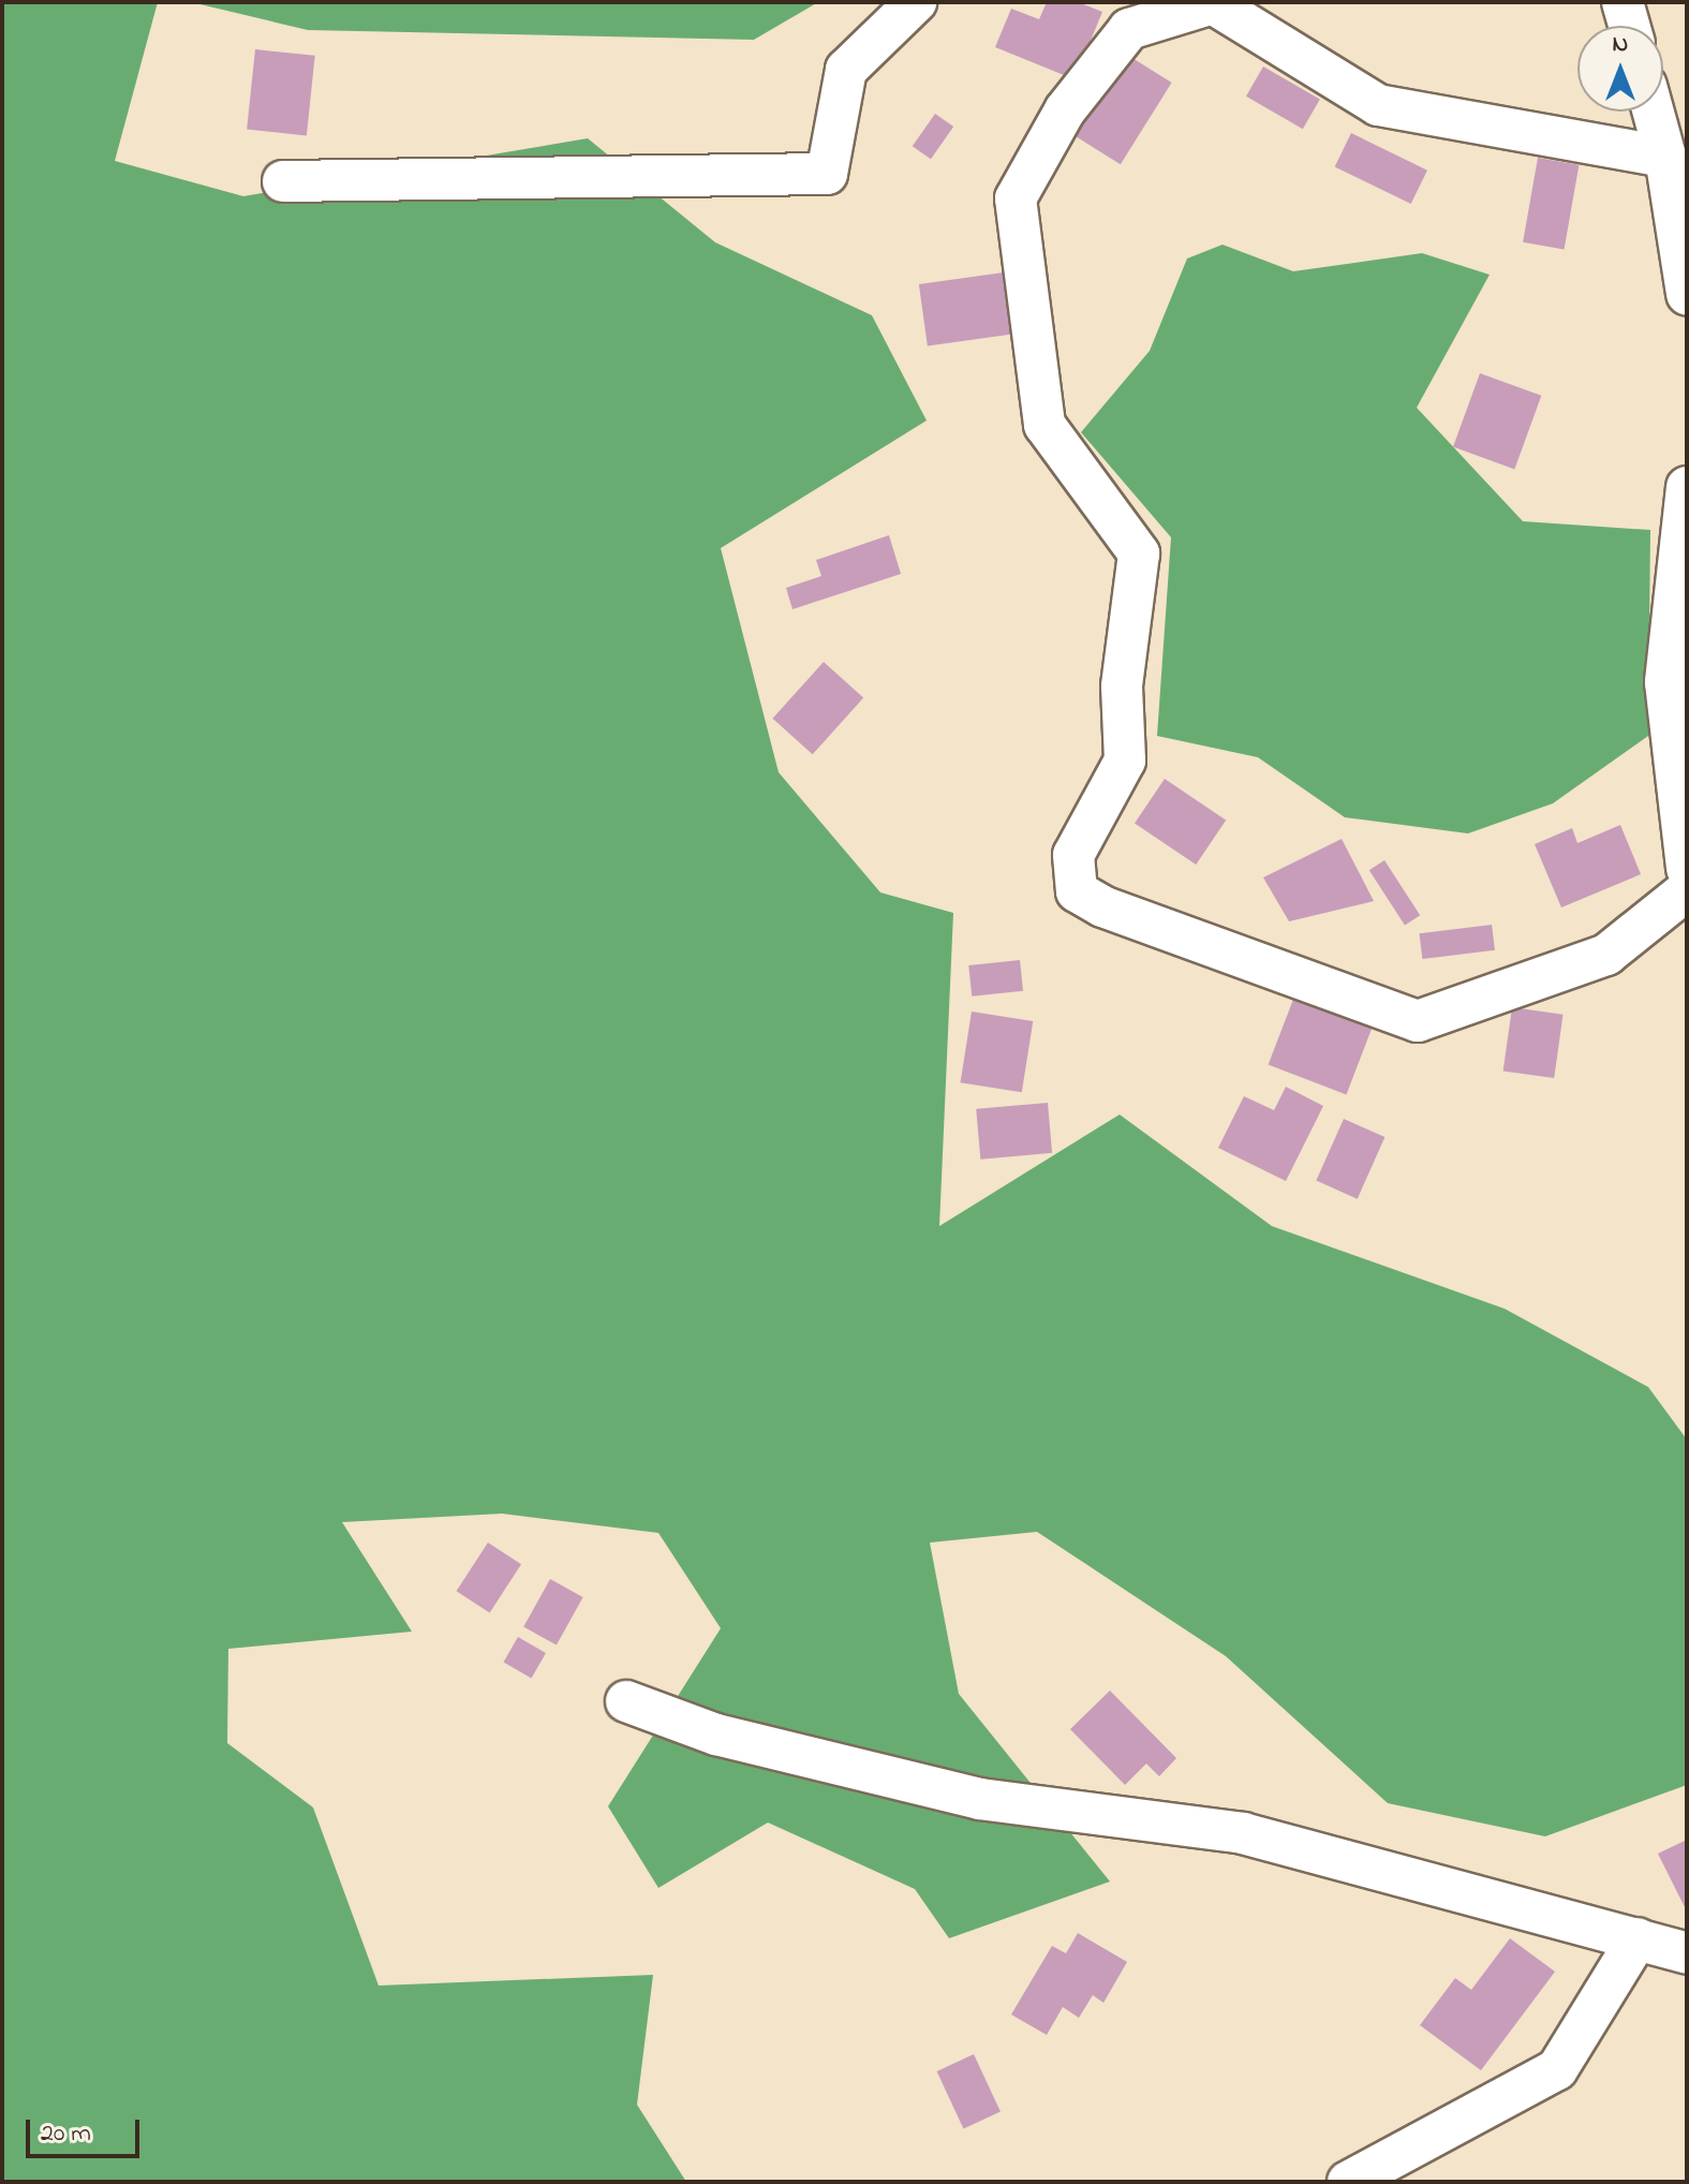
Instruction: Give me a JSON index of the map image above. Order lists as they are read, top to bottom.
{
  "scale_bar": "20 m",
  "north": "top"
}
